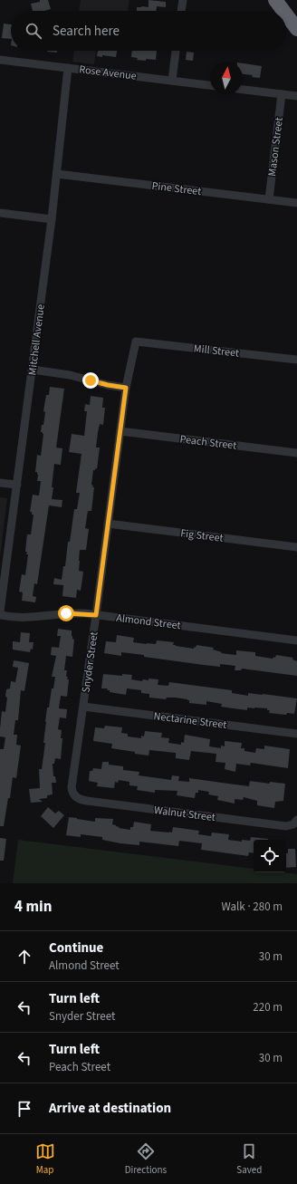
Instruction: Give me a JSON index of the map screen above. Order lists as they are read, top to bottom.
{
  "streets": {
    "street": [
      "Rose Avenue",
      "Mason Street",
      "Pine Street",
      "Mitchell Avenue",
      "Mill Street",
      "Peach Street",
      "Fig Street",
      "Almond Street",
      "Snyder Street",
      "Nectarine Street",
      "Walnut Street"
    ]
  },
  "crossings": [
    ["Rose Avenue", "Mitchell Avenue"],
    ["Mason Street", "Pine Street"],
    ["Pine Street", "Mitchell Avenue"],
    ["Mill Street", "Snyder Street"],
    ["Peach Street", "Snyder Street"],
    ["Fig Street", "Snyder Street"],
    ["Almond Street", "Snyder Street"],
    ["Snyder Street", "Nectarine Street"],
    ["Snyder Street", "Walnut Street"]
  ],
  "north": "top",
  "page": {
    "search": "Search here",
    "heading": ["4 min", "Walk · 280 m"],
    "list": [
      ["Continue", "Almond Street", "30 m"],
      ["Turn left", "Snyder Street", "220 m"],
      ["Turn left", "Peach Street", "30 m"],
      "Arrive at destination"
    ],
    "nav": ["Map", "Directions", "Saved"]
  }
}
